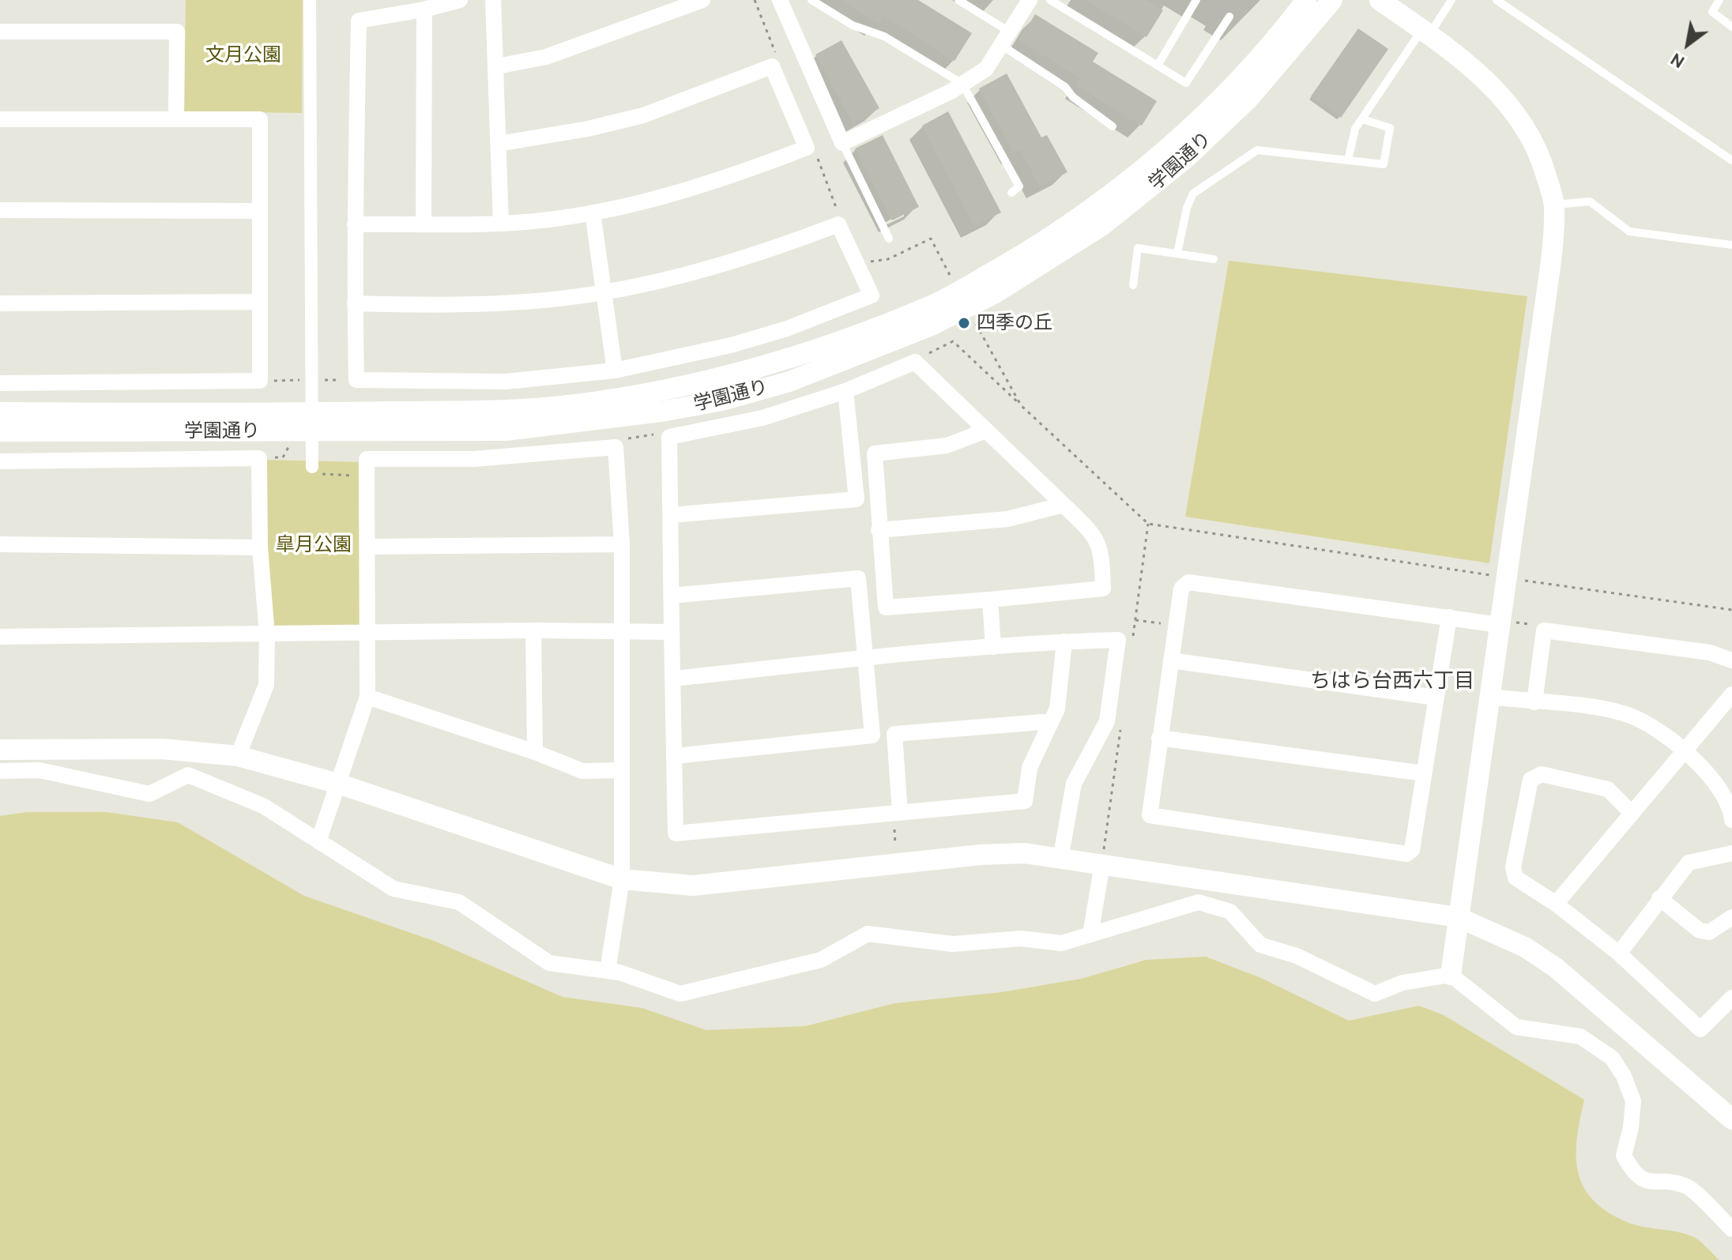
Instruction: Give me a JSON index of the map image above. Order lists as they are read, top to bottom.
{
  "streets": {
    "street": ["学園通り"]
  },
  "districts": ["ちはら台西六丁目"],
  "parks": ["文月公園", "皐月公園"],
  "places": ["四季の丘"],
  "north": "bottom left"
}
